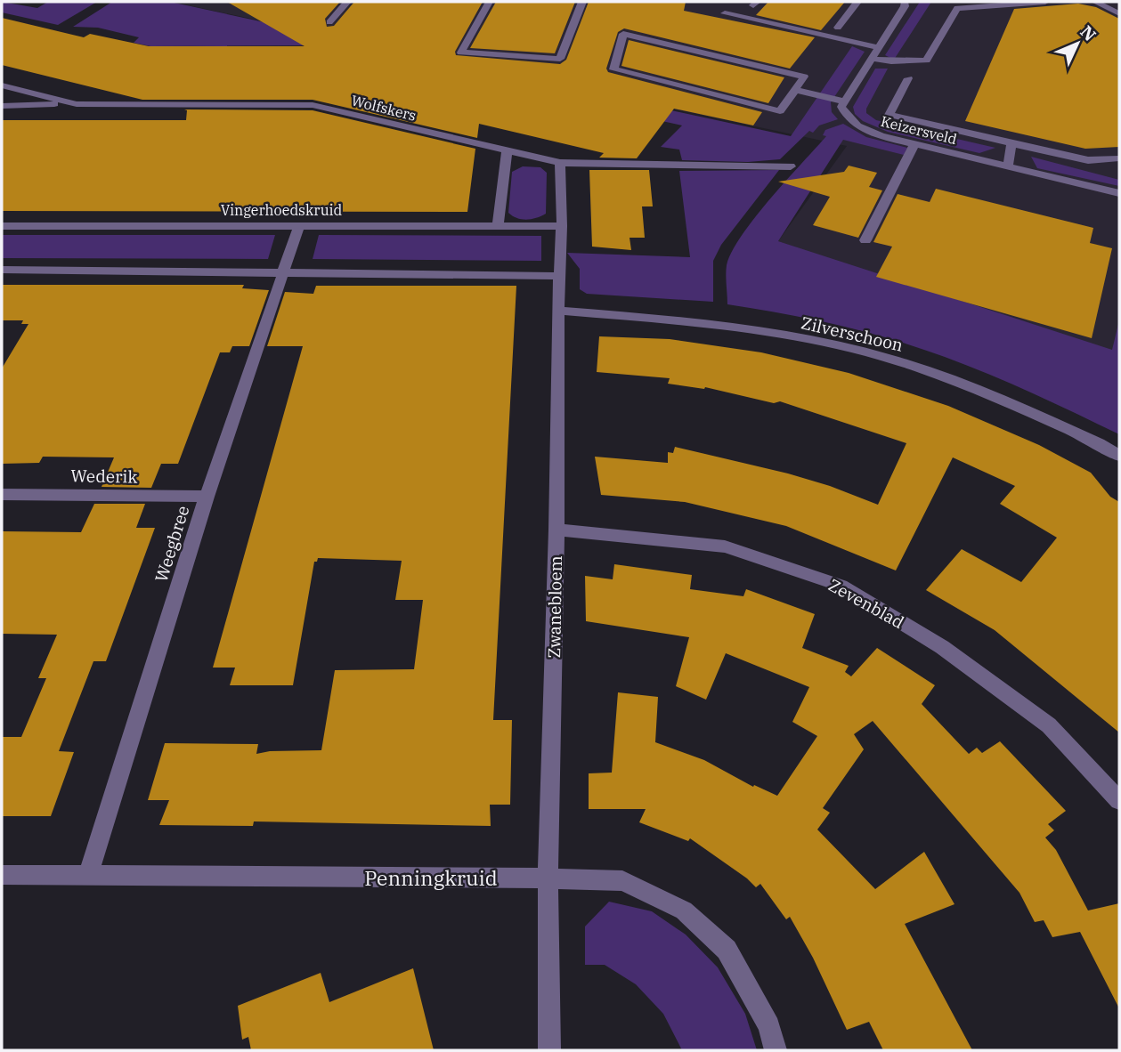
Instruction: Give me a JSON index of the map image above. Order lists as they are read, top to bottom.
{
  "streets": {
    "street": [
      "Wolfskers",
      "Keizersveld",
      "Vingerhoedskruid",
      "Zilverschoon",
      "Wederik",
      "Weegbree",
      "Zevenblad",
      "Zwanebloem",
      "Penningkruid"
    ]
  },
  "crossings": [
    ["Wolfskers", "Zwanebloem"],
    ["Vingerhoedskruid", "Weegbree"],
    ["Vingerhoedskruid", "Zwanebloem"],
    ["Zilverschoon", "Zwanebloem"],
    ["Wederik", "Weegbree"],
    ["Weegbree", "Penningkruid"],
    ["Zevenblad", "Zwanebloem"],
    ["Zwanebloem", "Penningkruid"]
  ],
  "north": "top right"
}
